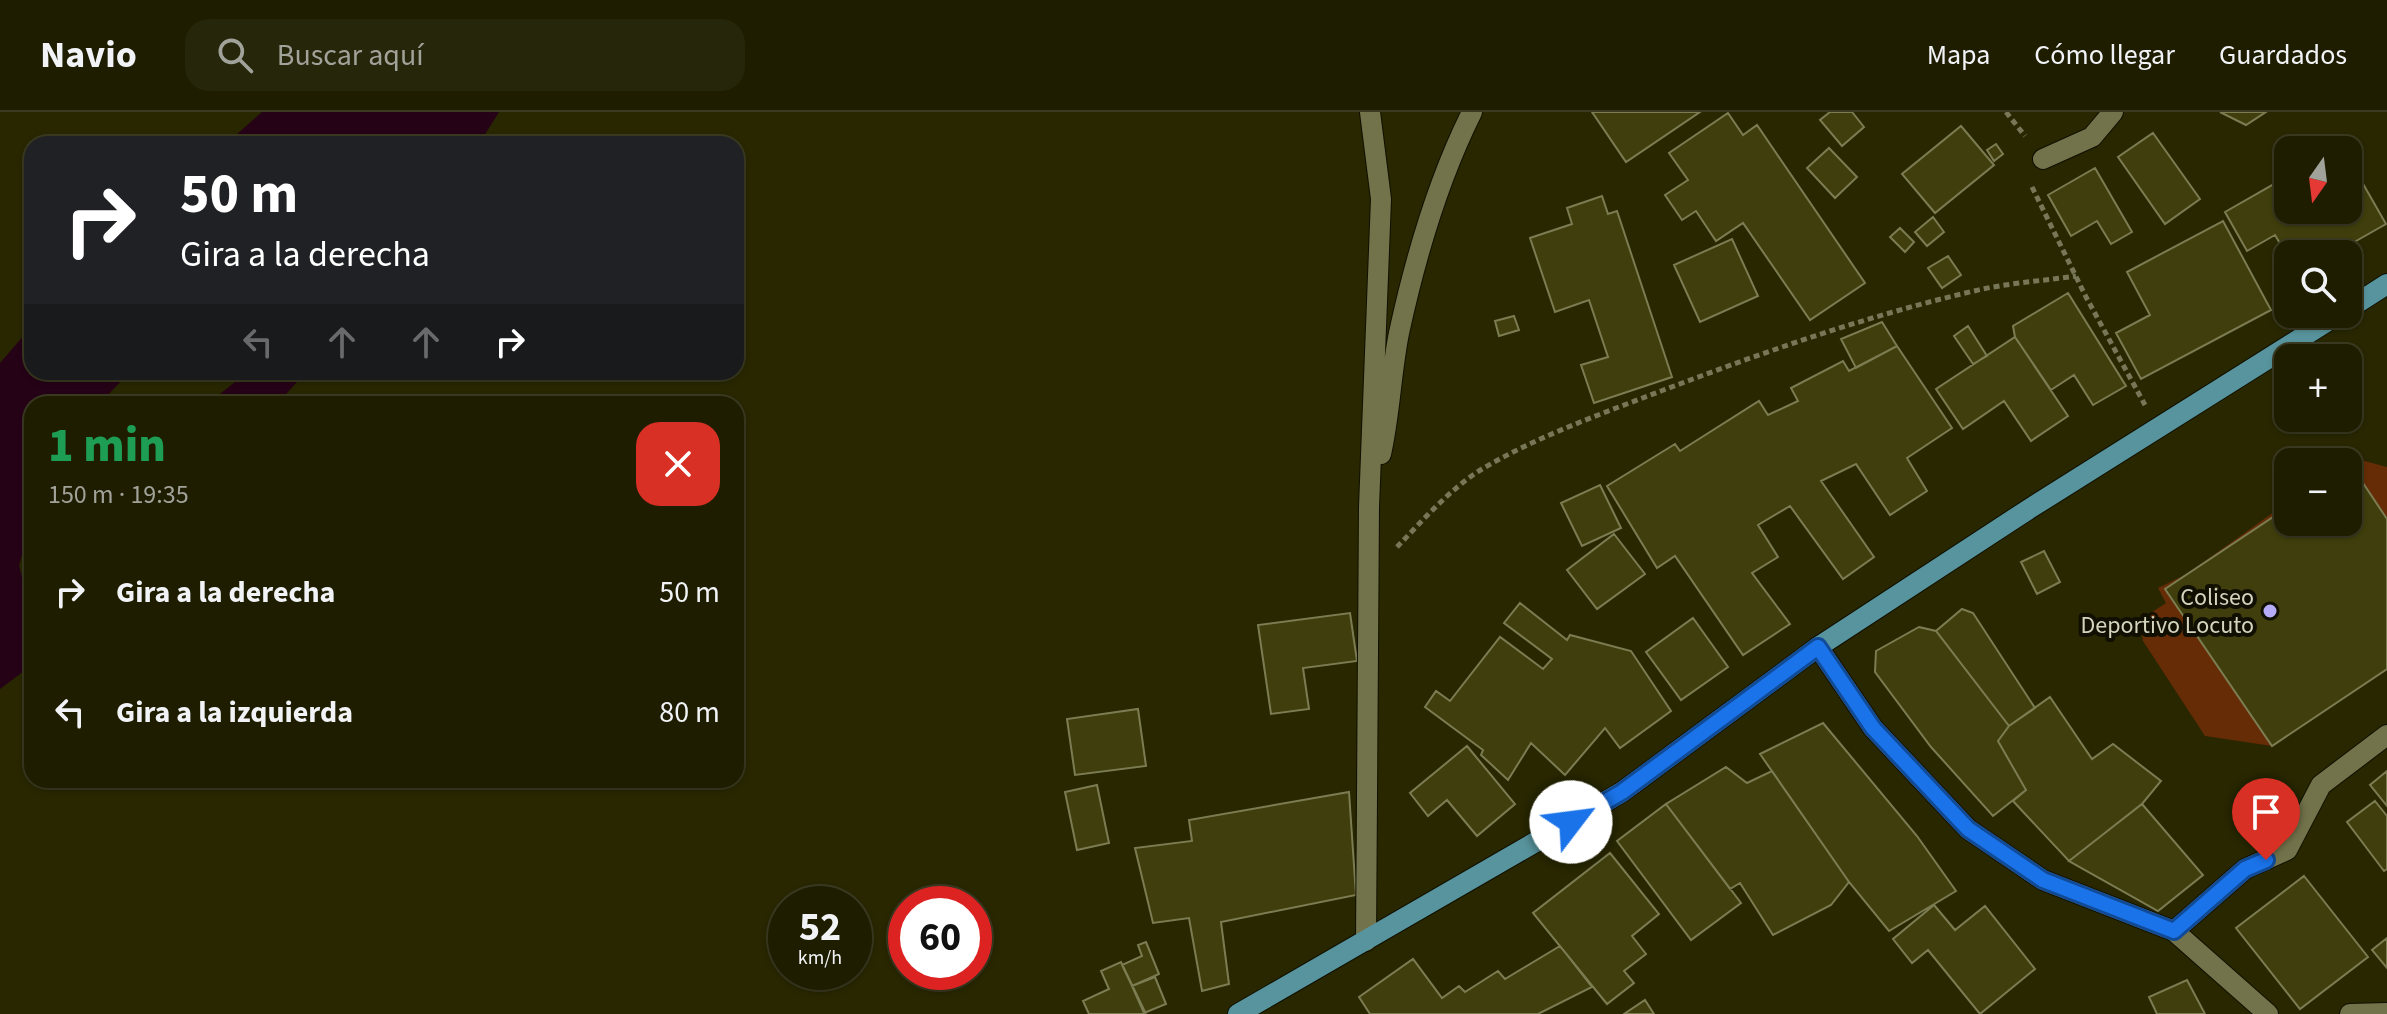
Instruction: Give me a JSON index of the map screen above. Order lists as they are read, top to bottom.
{
  "places": ["Coliseo Deportivo Locuto"],
  "north": "bottom",
  "page": {
    "header": "Navio",
    "search": "Buscar aquí",
    "nav": ["Mapa", "Cómo llegar", "Guardados"],
    "map_buttons": ["+", "−"],
    "turn": ["50 m", "Gira a la derecha"],
    "heading": ["1 min", "150 m · 19:35"],
    "list": [
      {
        "name": "Gira a la derecha",
        "value": "50 m"
      },
      {
        "name": "Gira a la izquierda",
        "value": "80 m"
      }
    ],
    "speed": "52 km/h",
    "limit": "60"
  }
}
